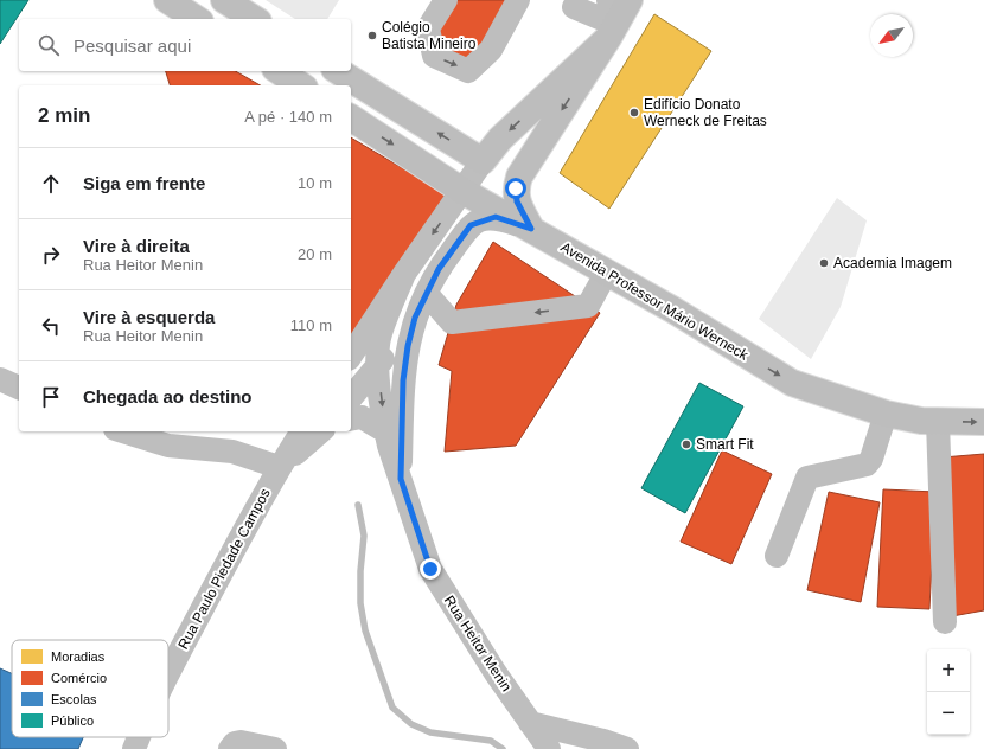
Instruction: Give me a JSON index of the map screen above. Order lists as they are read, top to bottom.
{
  "streets": {
    "main road": ["Avenida Professor Mário Werneck"],
    "street": ["Rua Paulo Piedade Campos", "Rua Heitor Menin"]
  },
  "crossings": [
    ["Avenida Professor Mário Werneck", "Rua Heitor Menin"]
  ],
  "one_way": ["Avenida Professor Mário Werneck"],
  "places": [
    "Colégio Batista Mineiro",
    "Edifício Donato Werneck de Freitas",
    "Academia Imagem",
    "Smart Fit"
  ],
  "legend": [
    "Moradias",
    "Comércio",
    "Escolas",
    "Público"
  ],
  "north": "bottom left",
  "page": {
    "search": "Pesquisar aqui",
    "heading": ["2 min", "A pé · 140 m"],
    "list": [
      ["Siga em frente", "10 m"],
      ["Vire à direita", "Rua Heitor Menin", "20 m"],
      ["Vire à esquerda", "Rua Heitor Menin", "110 m"],
      "Chegada ao destino"
    ],
    "map_buttons": ["+", "−"]
  }
}
